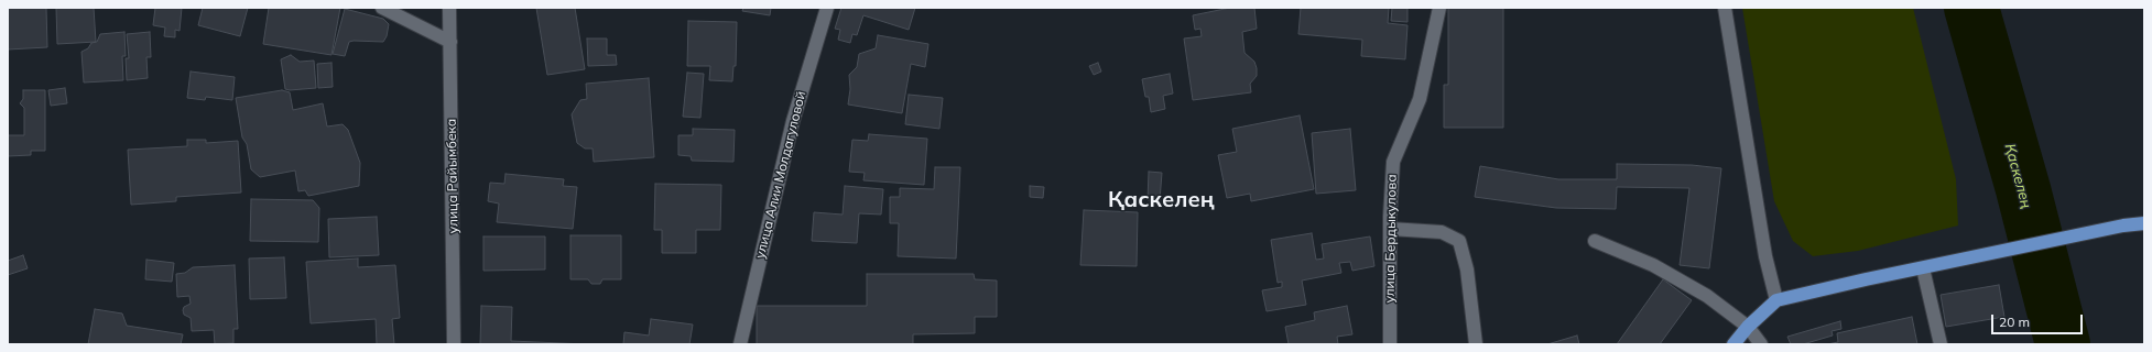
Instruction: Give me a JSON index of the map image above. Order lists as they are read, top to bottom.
{
  "streets": {
    "street": ["улица Алии Молдагуловой", "улица Райымбека", "улица Бердыкулова"]
  },
  "districts": ["Қаскелең"],
  "water": ["Қаскелең"],
  "scale_bar": "20 m"
}
